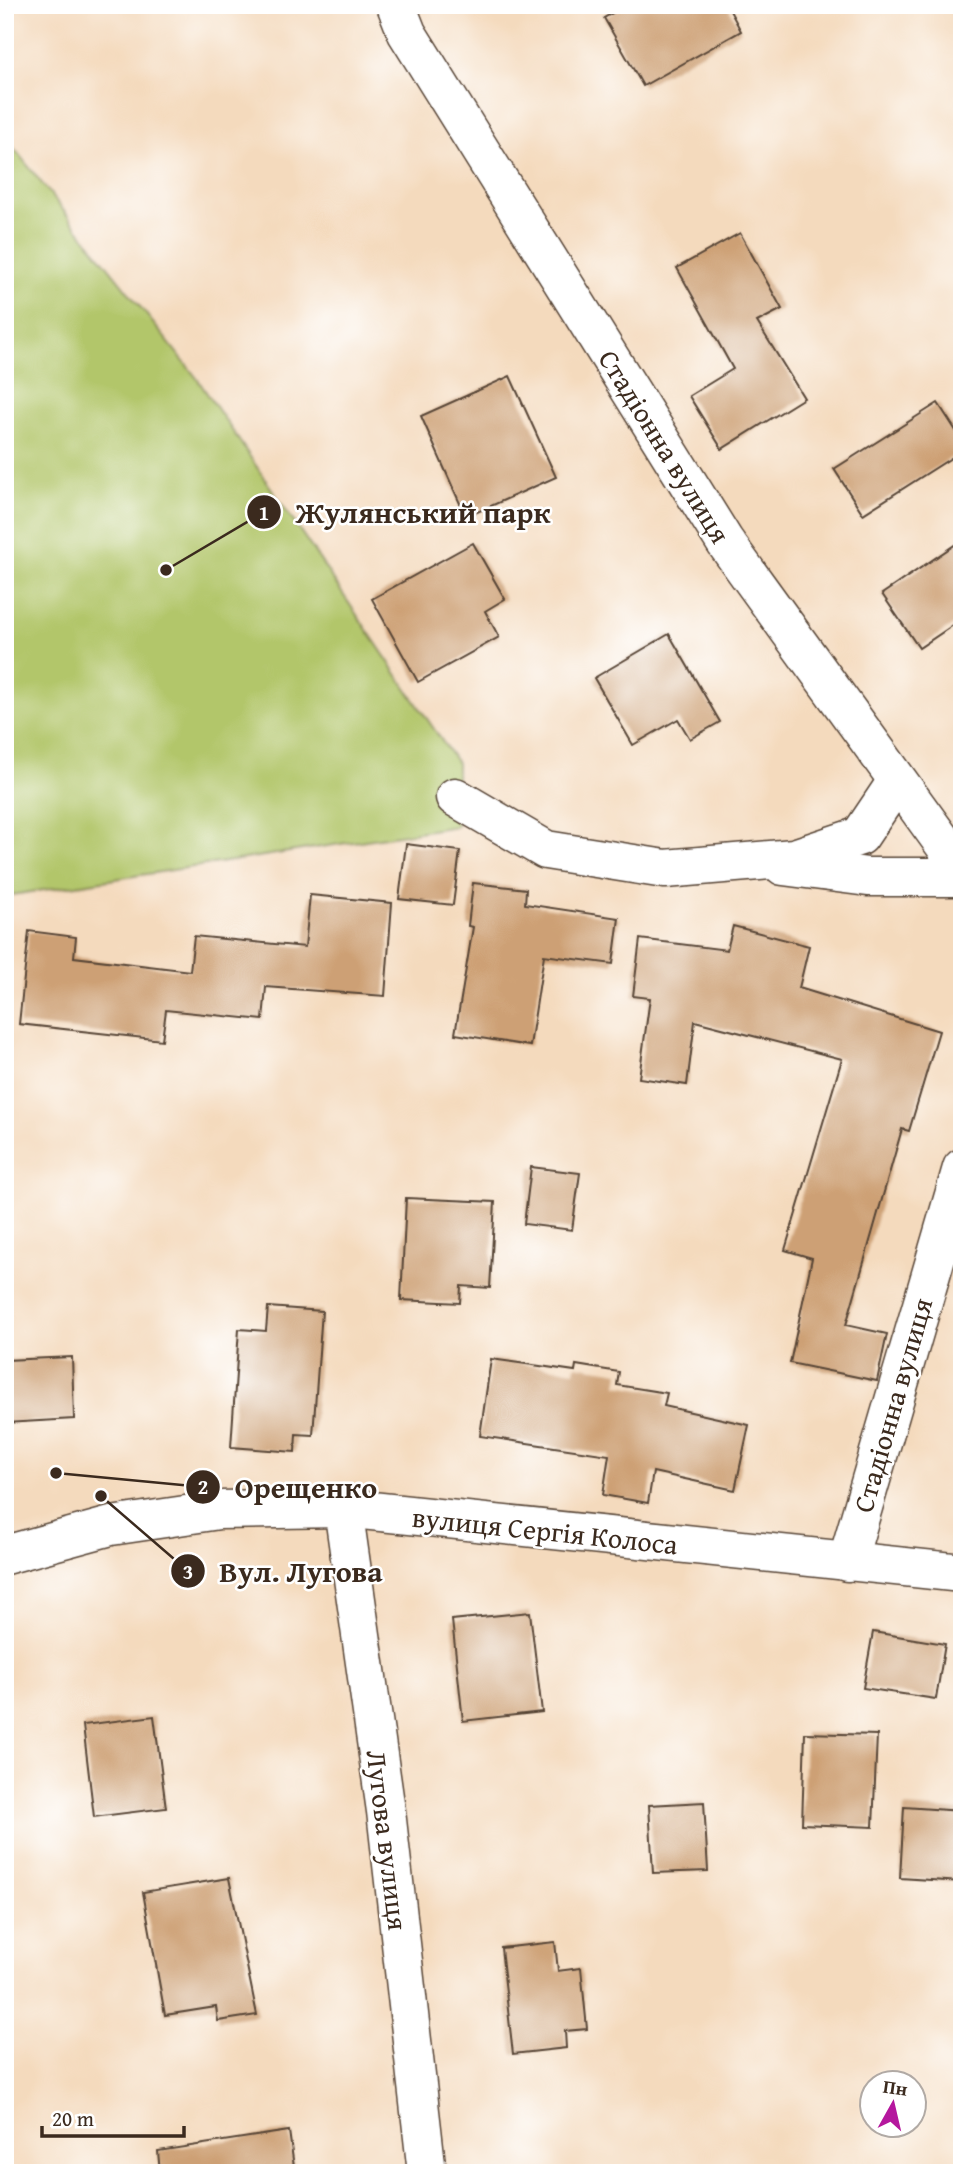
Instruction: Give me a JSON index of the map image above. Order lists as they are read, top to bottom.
{
  "streets": {
    "street": ["Стадіонна вулиця", "вулиця Сергія Колоса", "Лугова вулиця"]
  },
  "crossings": [
    ["Стадіонна вулиця", "вулиця Сергія Колоса"],
    ["вулиця Сергія Колоса", "Лугова вулиця"]
  ],
  "places": ["Жулянський парк", "Орещенко", "Вул. Лугова"],
  "scale_bar": "20 m",
  "north": "top"
}
